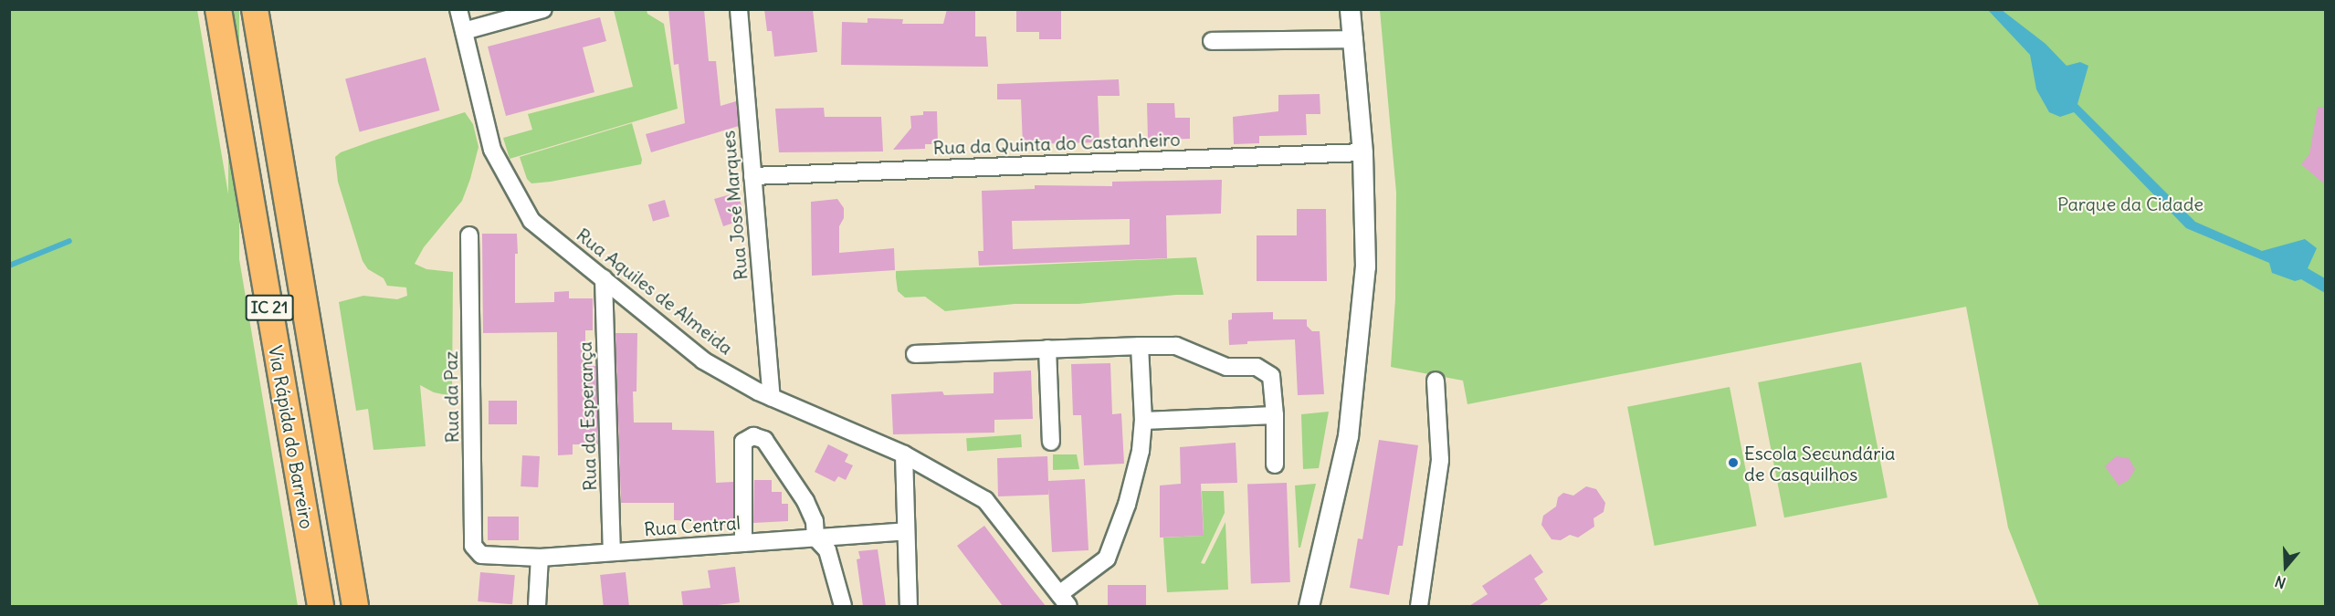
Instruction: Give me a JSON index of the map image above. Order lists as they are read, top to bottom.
{
  "streets": {
    "highway": ["IC 21", "Via Rápida do Barreiro"],
    "street": [
      "Rua da Quinta do Castanheiro",
      "Rua José Marques",
      "Rua Aquiles de Almeida",
      "Rua da Paz",
      "Rua da Esperança",
      "Rua Central"
    ]
  },
  "crossings": [
    ["Rua da Quinta do Castanheiro", "Rua José Marques"],
    ["Rua José Marques", "Rua Aquiles de Almeida"],
    ["Rua Aquiles de Almeida", "Rua da Esperança"],
    ["Rua da Paz", "Rua Central"],
    ["Rua da Esperança", "Rua Central"]
  ],
  "parks": ["Parque da Cidade"],
  "places": ["Escola Secundária de Casquilhos"],
  "north": "bottom"
}
